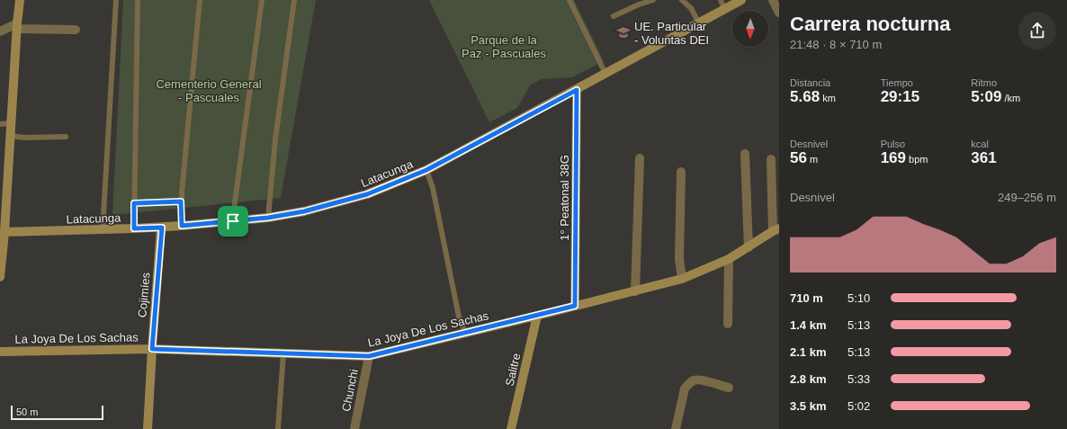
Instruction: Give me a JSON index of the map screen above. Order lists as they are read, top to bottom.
{
  "streets": {
    "street": [
      "Latacunga",
      "1° Peatonal 38G",
      "Cojimíes",
      "La Joya De Los Sachas",
      "Salitre",
      "Chunchi"
    ]
  },
  "crossings": [
    ["Latacunga", "1° Peatonal 38G"],
    ["Latacunga", "Cojimíes"],
    ["1° Peatonal 38G", "La Joya De Los Sachas"],
    ["Cojimíes", "La Joya De Los Sachas"],
    ["La Joya De Los Sachas", "Salitre"],
    ["La Joya De Los Sachas", "Chunchi"]
  ],
  "parks": ["Parque de la Paz - Pascuales", "Cementerio General - Pascuales"],
  "places": {
    "school or university": ["UE. Particular - Voluntas DEI"]
  },
  "scale_bar": "50 m",
  "north": "bottom",
  "page": {
    "heading": ["Carrera nocturna", "21:48 · 8 × 710 m"],
    "stats": [
      ["Distancia", "5.68 km"],
      ["Tiempo", "29:15"],
      ["Ritmo", "5:09 /km"],
      ["Desnivel", "56 m"],
      ["Pulso", "169 bpm"],
      ["kcal", "361"]
    ],
    "chart": ["Desnivel", "249–256 m"],
    "list": [
      {
        "name": "710 m",
        "note": "5:10"
      },
      {
        "name": "1.4 km",
        "note": "5:13"
      },
      {
        "name": "2.1 km",
        "note": "5:13"
      },
      {
        "name": "2.8 km",
        "note": "5:33"
      },
      {
        "name": "3.5 km",
        "note": "5:02"
      }
    ],
    "scale": "50 m"
  }
}
